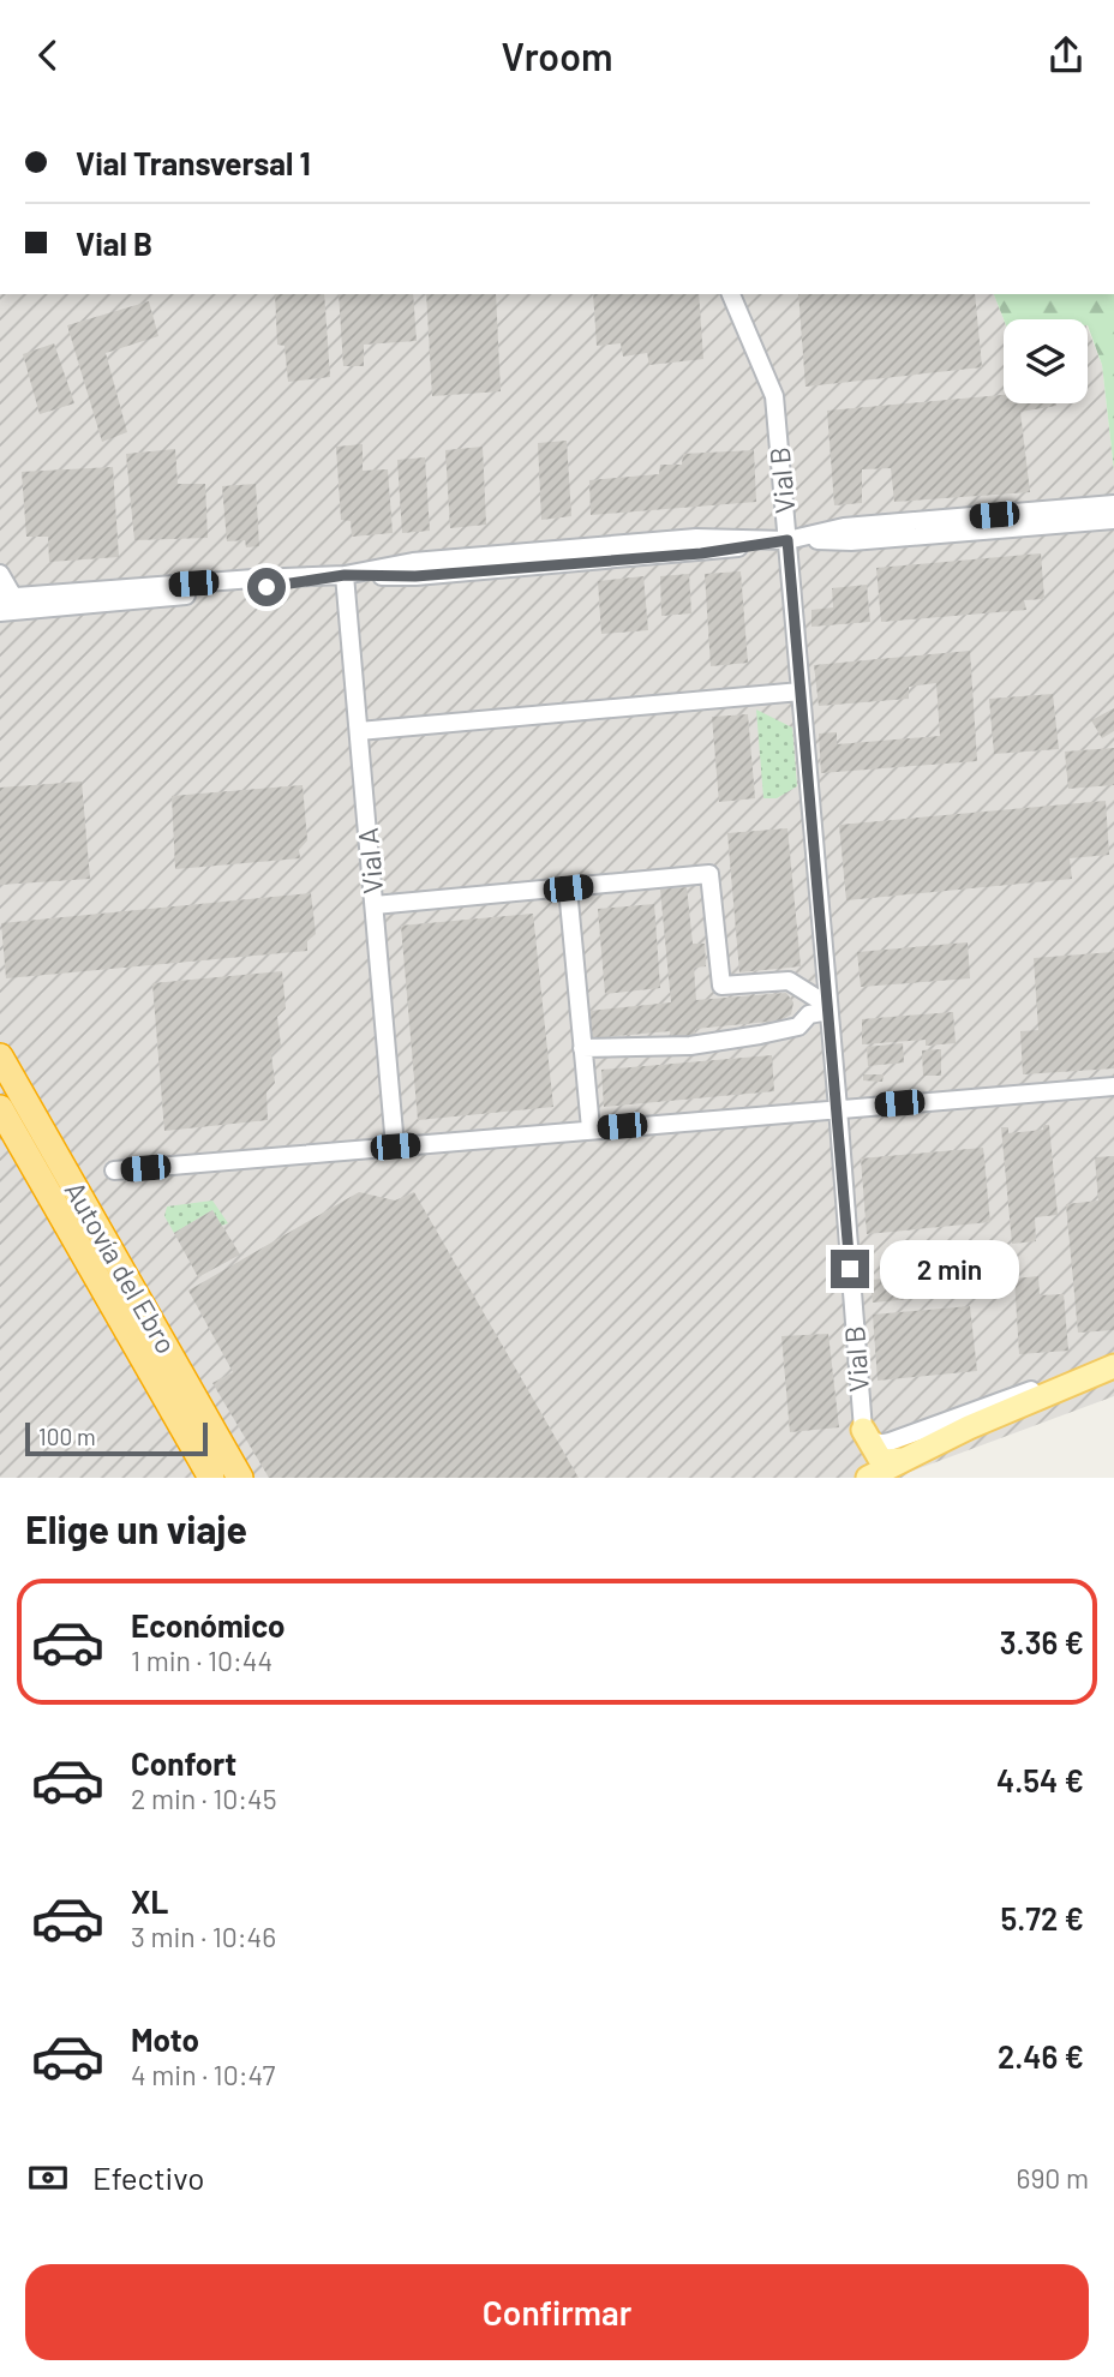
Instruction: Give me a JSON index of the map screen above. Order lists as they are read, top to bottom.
{
  "streets": {
    "highway": ["Autovía del Ebro"],
    "street": ["Vial B", "Vial A"]
  },
  "scale_bar": "100 m",
  "page": {
    "header": "Vroom",
    "banner": ["Vial Transversal 1", "Vial B"],
    "bubble": "2 min",
    "scale": "100 m",
    "heading": "Elige un viaje",
    "list": [
      {
        "name": "Económico",
        "note": "1 min · 10:44",
        "value": "3.36 €"
      },
      {
        "name": "Confort",
        "note": "2 min · 10:45",
        "value": "4.54 €"
      },
      {
        "name": "XL",
        "note": "3 min · 10:46",
        "value": "5.72 €"
      },
      {
        "name": "Moto",
        "note": "4 min · 10:47",
        "value": "2.46 €"
      }
    ],
    "pay": ["Efectivo", "690 m"],
    "buttons": "Confirmar"
  }
}
